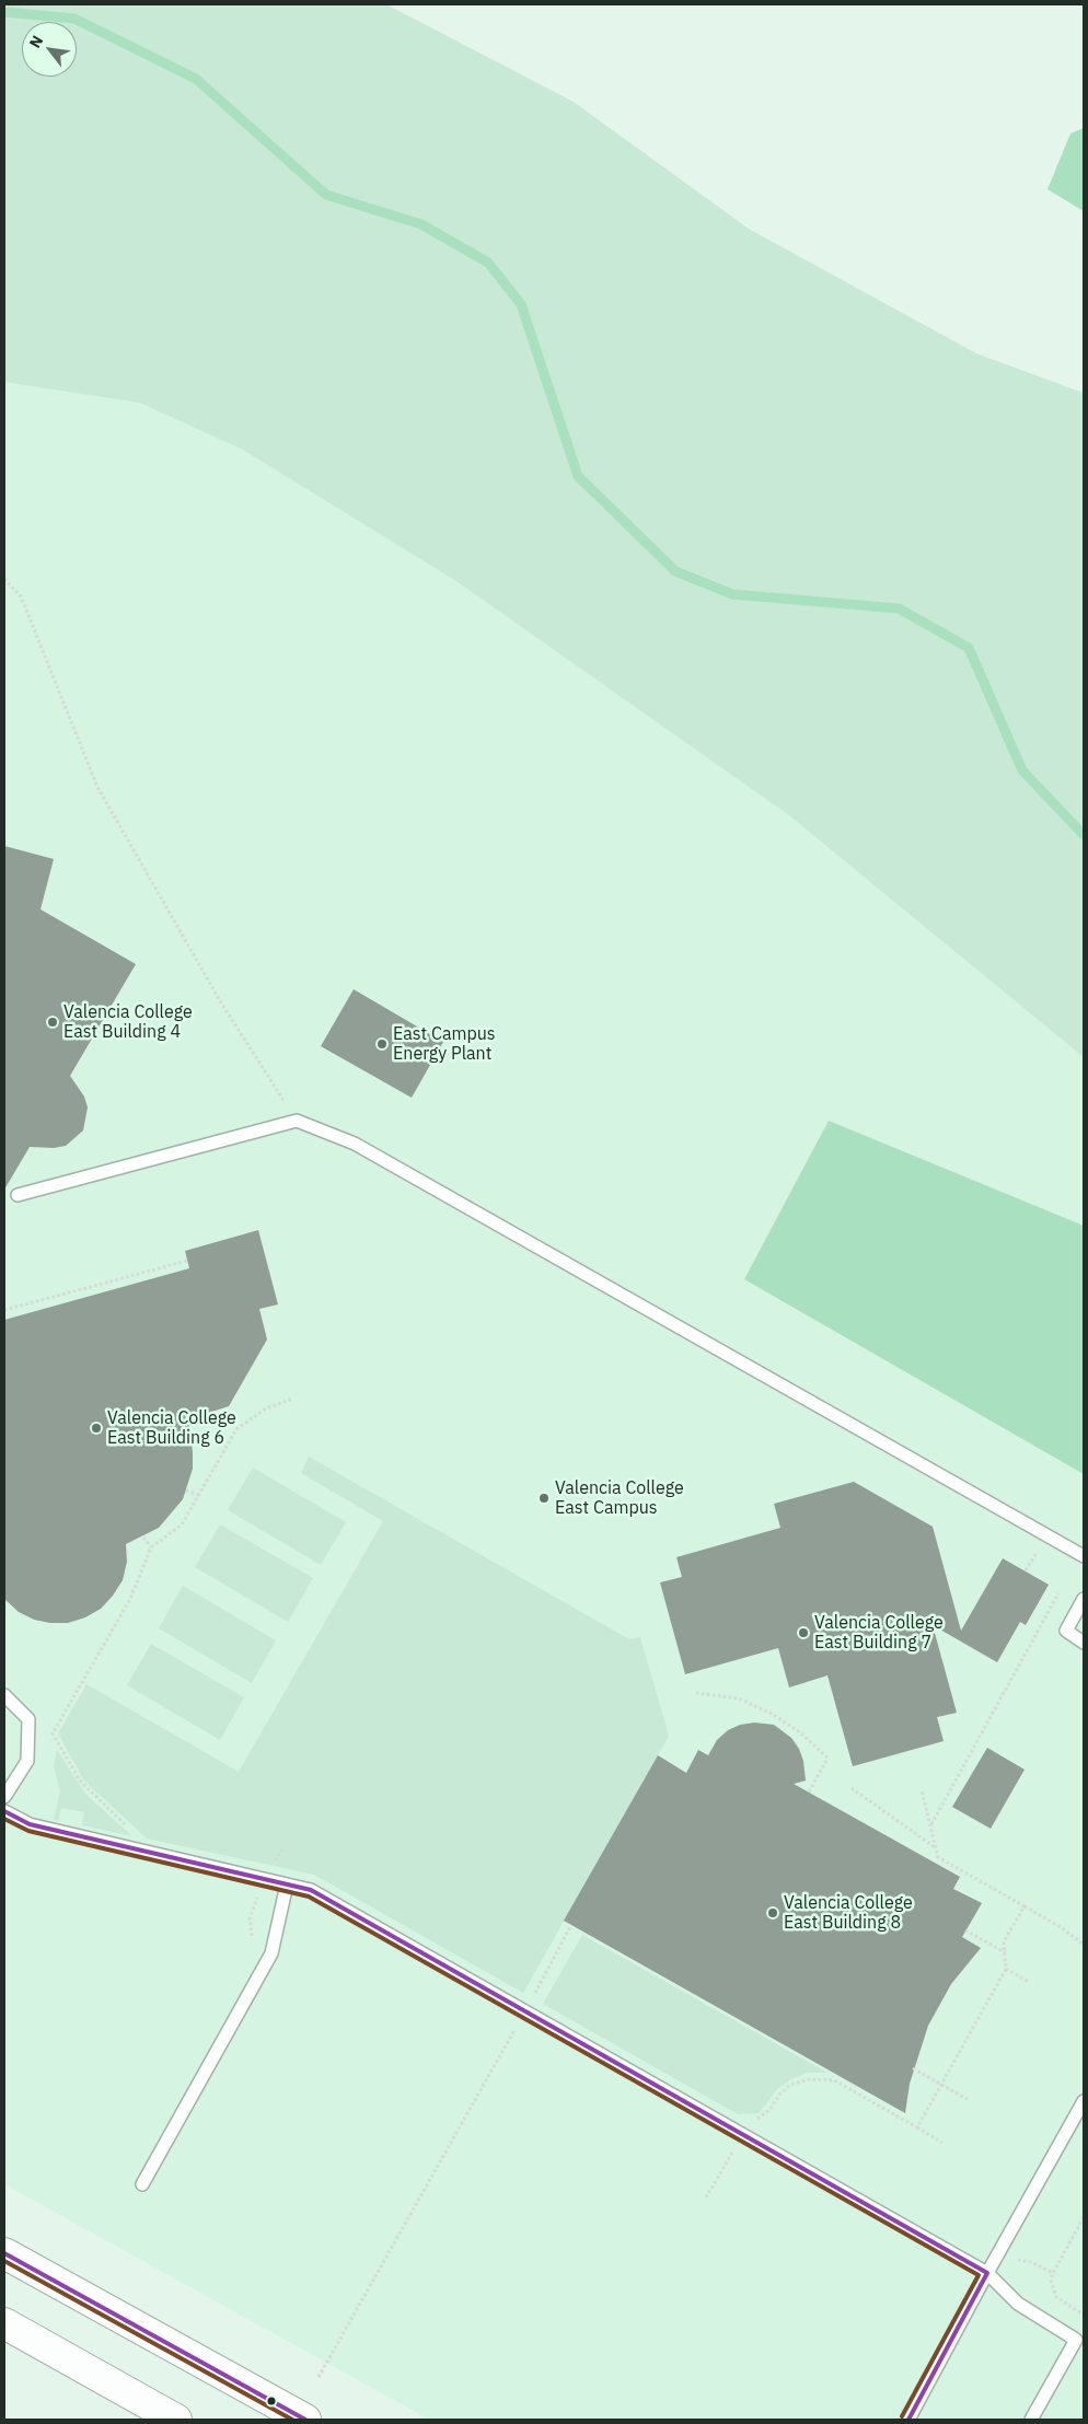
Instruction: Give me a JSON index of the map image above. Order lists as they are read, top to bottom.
{
  "places": [
    "Valencia College East Building 4",
    "East Campus Energy Plant",
    "Valencia College East Building 6",
    "Valencia College East Campus",
    "Valencia College East Building 7",
    "Valencia College East Building 8"
  ],
  "north": "top left"
}
